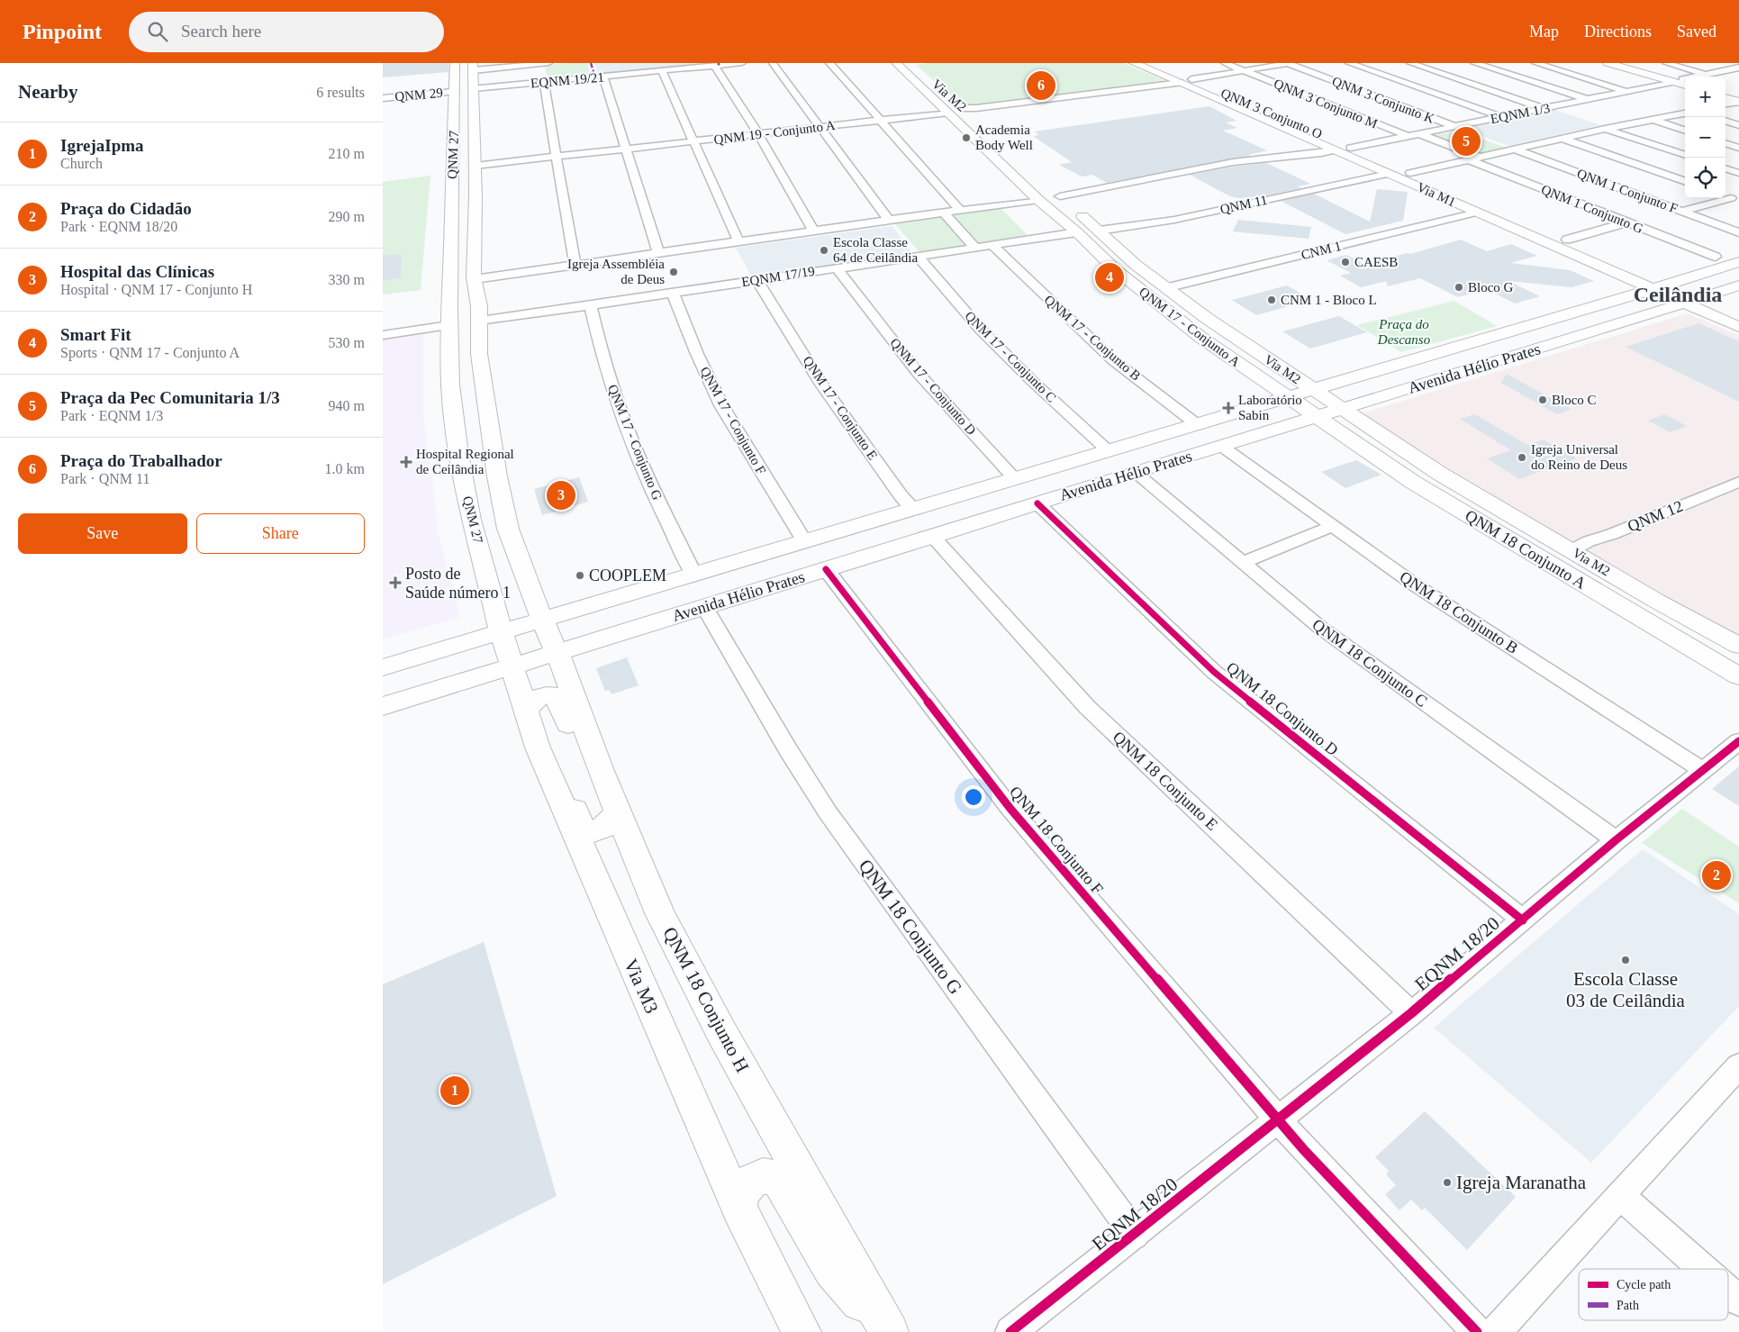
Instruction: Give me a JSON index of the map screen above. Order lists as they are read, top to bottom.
{
  "streets": {
    "main road": [
      "QNM 29",
      "Via M2",
      "QNM 3 Conjunto O",
      "QNM 27",
      "Via M1",
      "QNM 17 - Conjunto A",
      "Avenida Hélio Prates",
      "QNM 18 Conjunto A",
      "Via M3",
      "QNM 18 Conjunto H"
    ],
    "street": [
      "EQNM 19/21",
      "QNM 3 Conjunto K",
      "QNM 3 Conjunto M",
      "EQNM 1/3",
      "QNM 19 - Conjunto A",
      "QNM 1 Conjunto F",
      "QNM 11",
      "QNM 1 Conjunto G",
      "CNM 1",
      "EQNM 17/19",
      "QNM 17 - Conjunto B",
      "QNM 17 - Conjunto C",
      "QNM 17 - Conjunto D",
      "QNM 17 - Conjunto E",
      "QNM 17 - Conjunto F",
      "QNM 17 - Conjunto G",
      "QNM 12",
      "QNM 18 Conjunto B",
      "QNM 18 Conjunto C",
      "QNM 18 Conjunto D",
      "QNM 18 Conjunto E",
      "QNM 18 Conjunto F",
      "QNM 18 Conjunto G",
      "EQNM 18/20"
    ]
  },
  "crossings": [
    ["QNM 29", "QNM 27"],
    ["Via M2", "QNM 11"],
    ["Via M2", "CNM 1"],
    ["Via M2", "QNM 17 - Conjunto A"],
    ["Via M2", "Avenida Hélio Prates"],
    ["Via M2", "QNM 12"],
    ["Via M2", "QNM 18 Conjunto A"],
    ["QNM 3 Conjunto K", "EQNM 1/3"],
    ["QNM 3 Conjunto M", "EQNM 1/3"],
    ["QNM 3 Conjunto O", "EQNM 1/3"],
    ["QNM 3 Conjunto O", "Via M1"],
    ["EQNM 1/3", "Via M1"],
    ["QNM 27", "Avenida Hélio Prates"],
    ["QNM 27", "Via M3"],
    ["Via M1", "QNM 11"],
    ["Via M1", "CNM 1"],
    ["Via M1", "Avenida Hélio Prates"],
    ["EQNM 17/19", "QNM 17 - Conjunto A"],
    ["EQNM 17/19", "QNM 17 - Conjunto B"],
    ["EQNM 17/19", "QNM 17 - Conjunto C"],
    ["EQNM 17/19", "QNM 17 - Conjunto D"],
    ["EQNM 17/19", "QNM 17 - Conjunto E"],
    ["EQNM 17/19", "QNM 17 - Conjunto F"],
    ["EQNM 17/19", "QNM 17 - Conjunto G"],
    ["QNM 17 - Conjunto A", "Avenida Hélio Prates"],
    ["QNM 17 - Conjunto B", "Avenida Hélio Prates"],
    ["QNM 17 - Conjunto C", "Avenida Hélio Prates"],
    ["Avenida Hélio Prates", "QNM 17 - Conjunto D"],
    ["Avenida Hélio Prates", "QNM 17 - Conjunto E"],
    ["Avenida Hélio Prates", "QNM 17 - Conjunto F"],
    ["Avenida Hélio Prates", "QNM 17 - Conjunto G"],
    ["Avenida Hélio Prates", "QNM 18 Conjunto A"],
    ["Avenida Hélio Prates", "QNM 18 Conjunto B"],
    ["Avenida Hélio Prates", "QNM 18 Conjunto C"],
    ["Avenida Hélio Prates", "QNM 18 Conjunto D"],
    ["Avenida Hélio Prates", "QNM 18 Conjunto E"],
    ["Avenida Hélio Prates", "QNM 18 Conjunto F"],
    ["Avenida Hélio Prates", "QNM 18 Conjunto G"],
    ["Avenida Hélio Prates", "Via M3"],
    ["Avenida Hélio Prates", "QNM 18 Conjunto H"],
    ["QNM 18 Conjunto B", "EQNM 18/20"],
    ["QNM 18 Conjunto C", "EQNM 18/20"],
    ["QNM 18 Conjunto D", "EQNM 18/20"],
    ["QNM 18 Conjunto E", "EQNM 18/20"],
    ["QNM 18 Conjunto F", "EQNM 18/20"],
    ["QNM 18 Conjunto G", "EQNM 18/20"]
  ],
  "districts": ["Ceilândia"],
  "parks": ["Praça do Descanso"],
  "places": {
    "other": [
      "Academia Body Well",
      "Escola Classe 64 de Ceilândia",
      "CAESB",
      "Igreja Assembléia de Deus",
      "Bloco G",
      "CNM 1 - Bloco L",
      "Bloco C",
      "Igreja Universal do Reino de Deus",
      "COOPLEM",
      "Escola Classe 03 de Ceilândia",
      "Igreja Maranatha"
    ],
    "health": ["Laboratório Sabin", "Hospital Regional de Ceilândia", "Posto de Saúde número 1"]
  },
  "legend": ["Cycle path", "Path"],
  "page": {
    "header": "Pinpoint",
    "search": "Search here",
    "nav": ["Map", "Directions", "Saved"],
    "heading": ["Nearby", "6 results"],
    "pins": [
      "6",
      "5",
      "4",
      "3",
      "2",
      "1"
    ],
    "map_buttons": ["+", "−"],
    "list": [
      {
        "mark": "1",
        "name": "IgrejaIpma",
        "note": "Church",
        "value": "210 m"
      },
      {
        "mark": "2",
        "name": "Praça do Cidadão",
        "note": "Park · EQNM 18/20",
        "value": "290 m"
      },
      {
        "mark": "3",
        "name": "Hospital das Clínicas",
        "note": "Hospital · QNM 17 - Conjunto H",
        "value": "330 m"
      },
      {
        "mark": "4",
        "name": "Smart Fit",
        "note": "Sports · QNM 17 - Conjunto A",
        "value": "530 m"
      },
      {
        "mark": "5",
        "name": "Praça da Pec Comunitaria 1/3",
        "note": "Park · EQNM 1/3",
        "value": "940 m"
      },
      {
        "mark": "6",
        "name": "Praça do Trabalhador",
        "note": "Park · QNM 11",
        "value": "1.0 km"
      }
    ],
    "buttons": ["Save", "Share"]
  }
}
